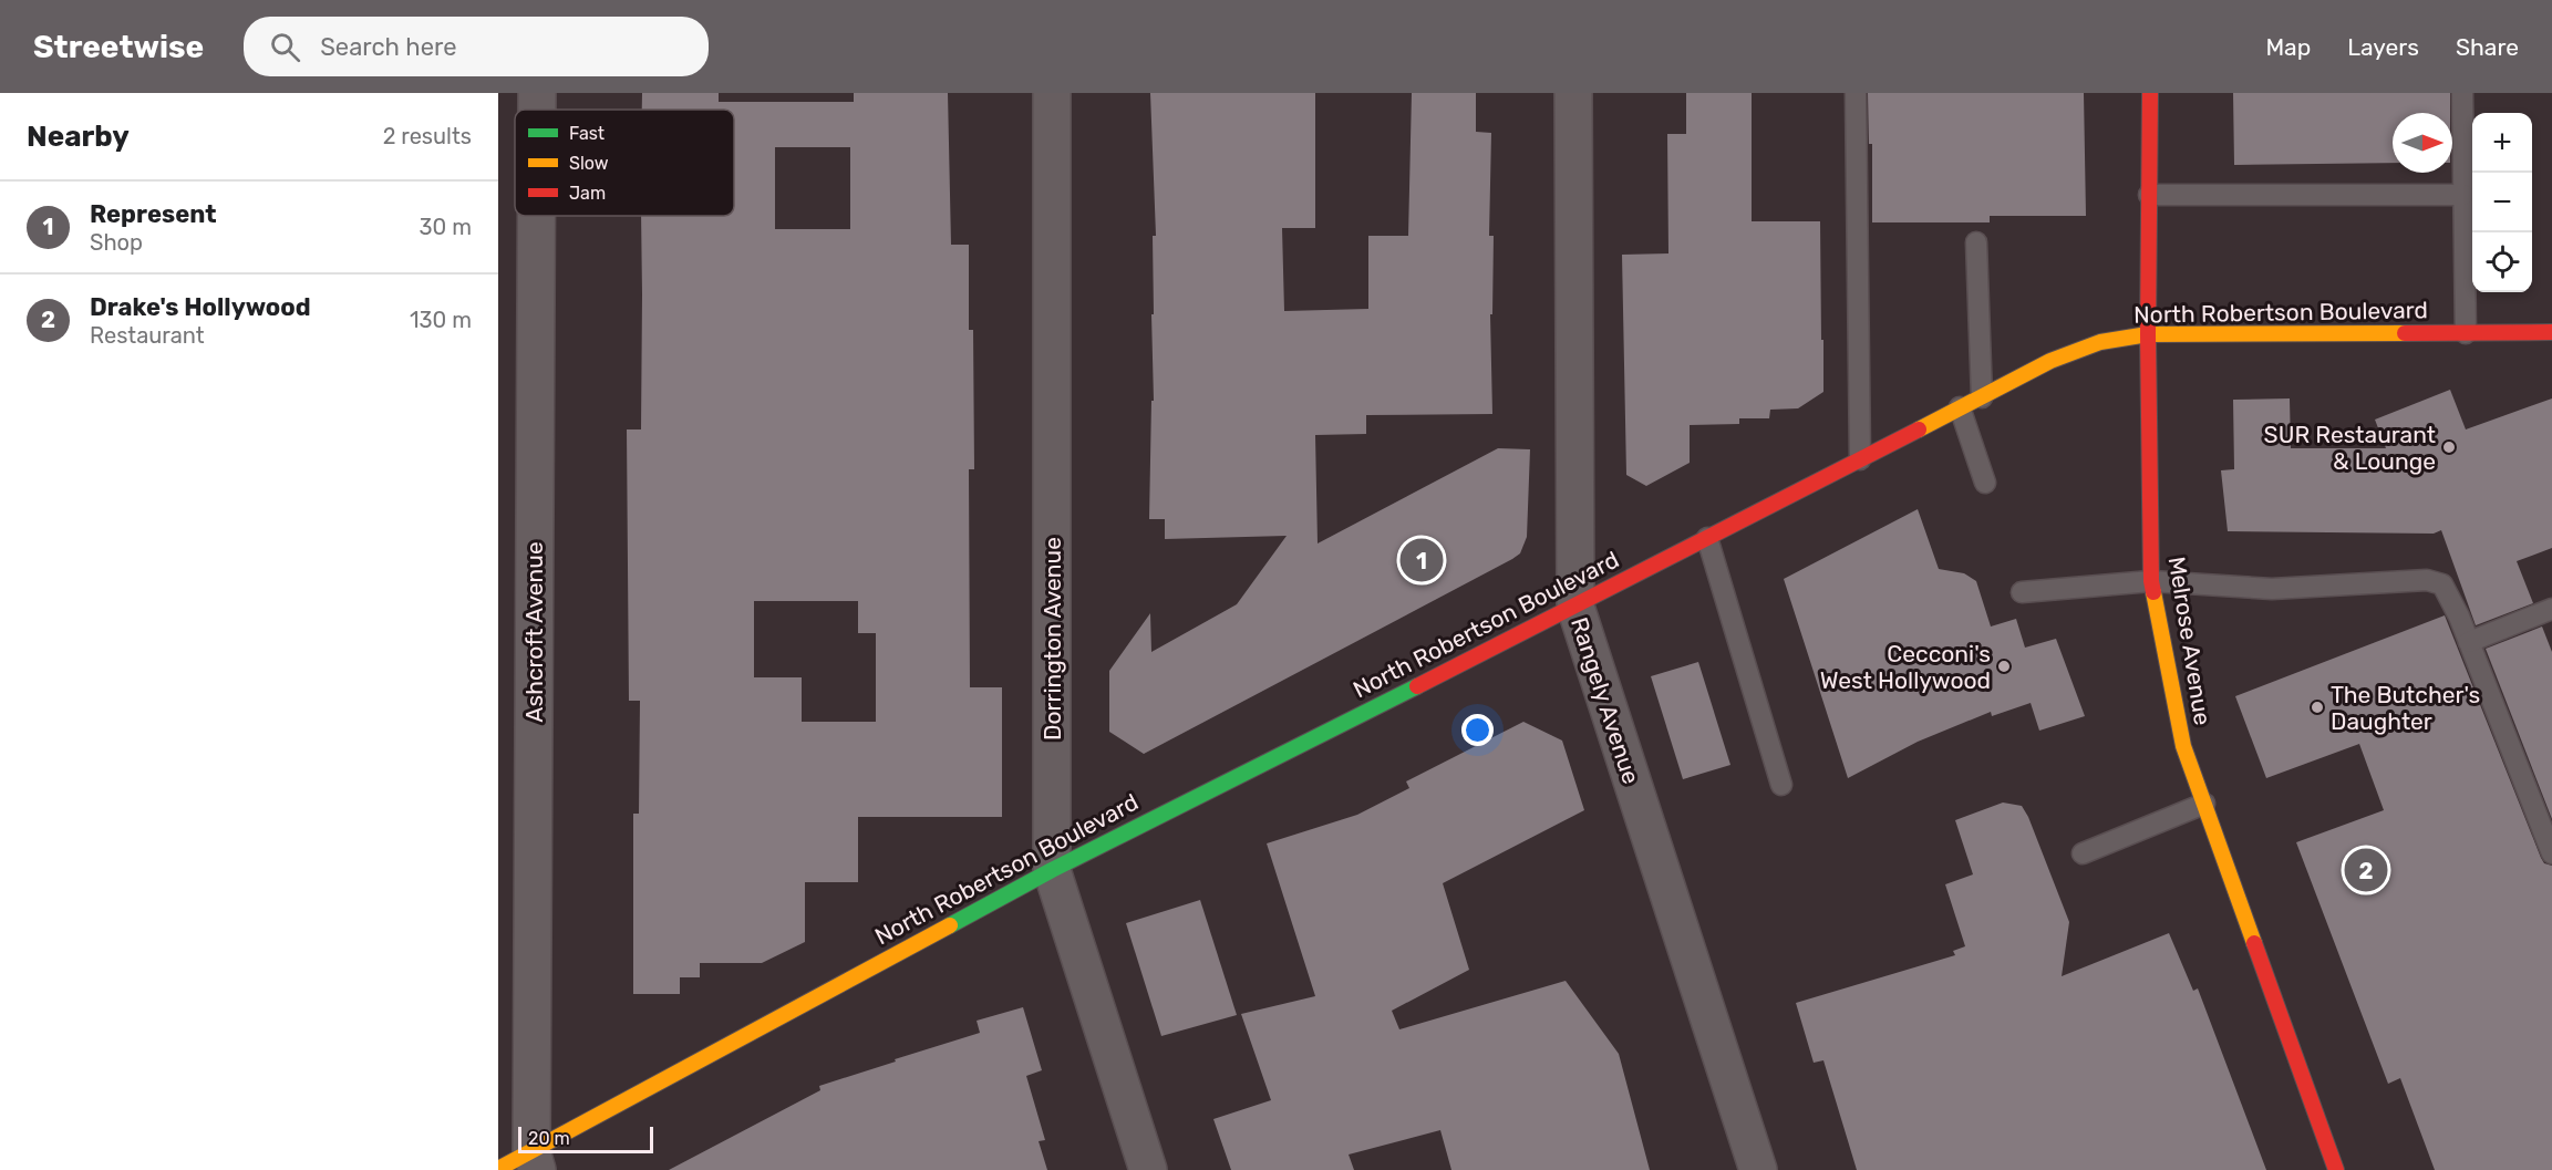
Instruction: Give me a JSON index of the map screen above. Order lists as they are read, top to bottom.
{
  "streets": {
    "street": [
      "North Robertson Boulevard",
      "Ashcroft Avenue",
      "Dorrington Avenue",
      "Melrose Avenue",
      "Rangely Avenue"
    ]
  },
  "crossings": [
    ["North Robertson Boulevard", "Ashcroft Avenue"],
    ["North Robertson Boulevard", "Dorrington Avenue"],
    ["North Robertson Boulevard", "Melrose Avenue"],
    ["North Robertson Boulevard", "Rangely Avenue"]
  ],
  "places": ["SUR Restaurant & Lounge", "Cecconi's West Hollywood", "The Butcher's Daughter"],
  "legend": ["Fast", "Slow", "Jam"],
  "scale_bar": "20 m",
  "north": "right",
  "page": {
    "header": "Streetwise",
    "search": "Search here",
    "nav": ["Map", "Layers", "Share"],
    "heading": ["Nearby", "2 results"],
    "map_buttons": ["+", "−"],
    "list": [
      {
        "mark": "1",
        "name": "Represent",
        "note": "Shop",
        "value": "30 m"
      },
      {
        "mark": "2",
        "name": "Drake's Hollywood",
        "note": "Restaurant",
        "value": "130 m"
      }
    ],
    "pins": ["1", "2"],
    "scale": "20 m"
  }
}
